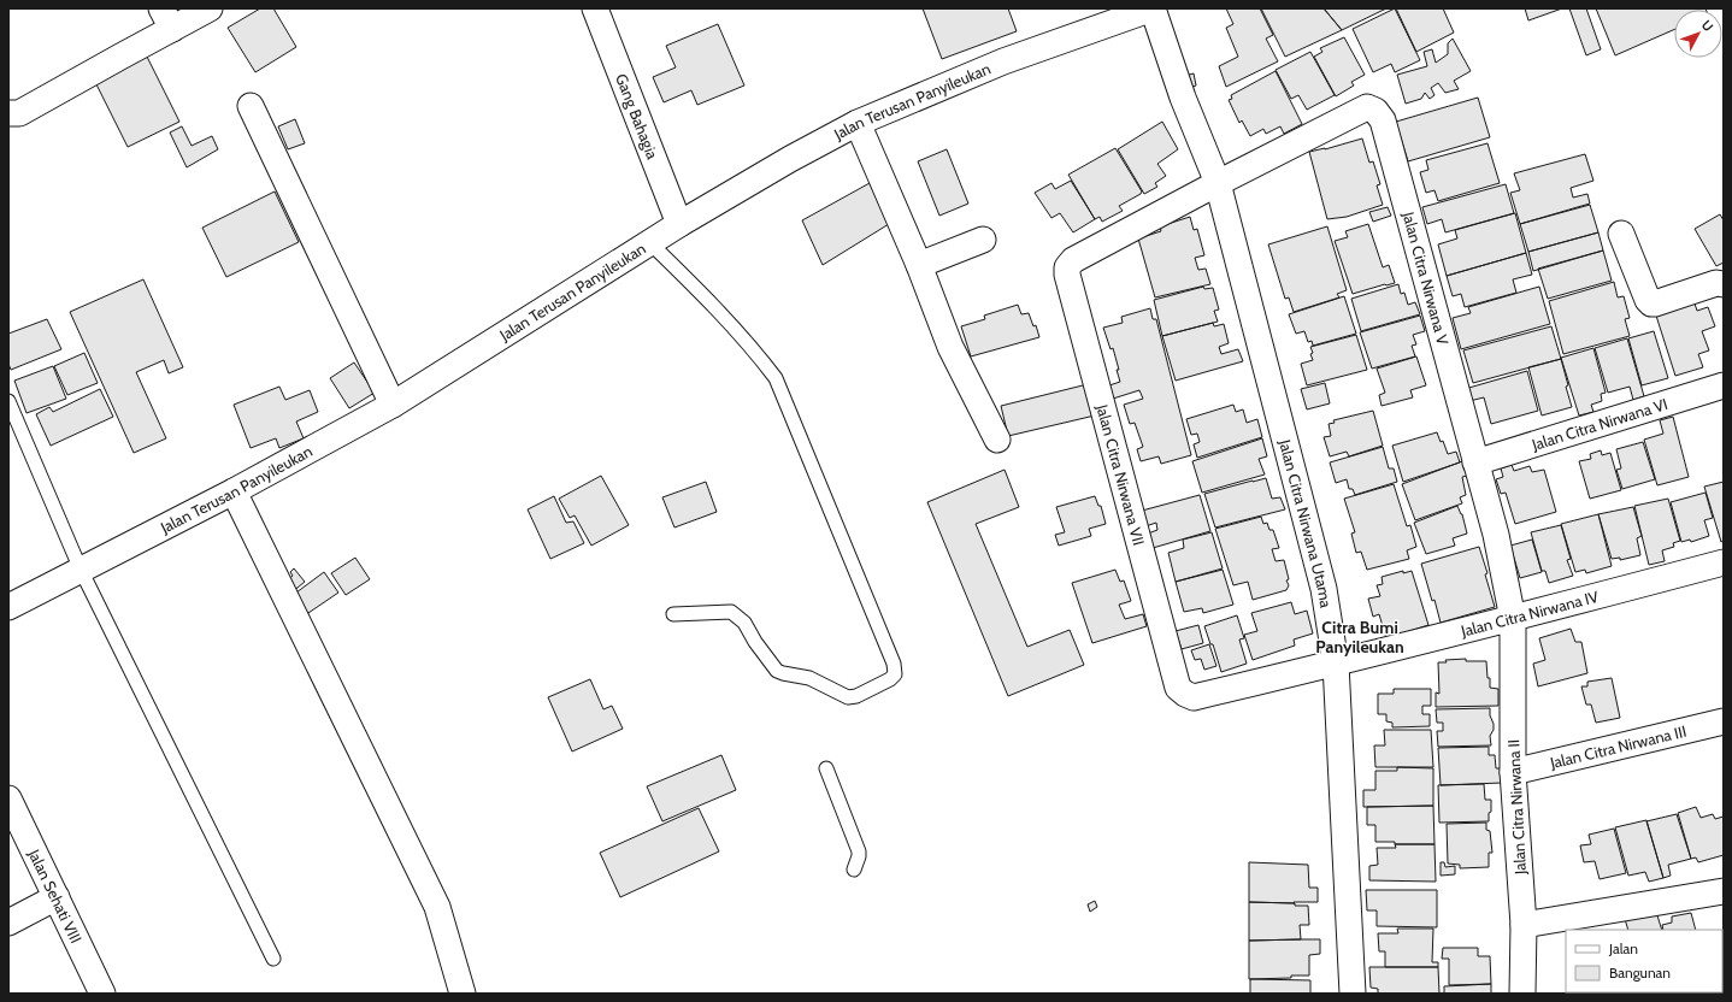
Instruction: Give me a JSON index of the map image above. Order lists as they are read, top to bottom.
{
  "streets": {
    "street": [
      "Jalan Terusan Panyileukan",
      "Gang Bahagia",
      "Jalan Citra Nirwana V",
      "Jalan Citra Nirwana VI",
      "Jalan Citra Nirwana VII",
      "Jalan Citra Nirwana Utama",
      "Jalan Citra Nirwana IV",
      "Jalan Citra Nirwana III",
      "Jalan Citra Nirwana II",
      "Jalan Sehati VIII"
    ]
  },
  "crossings": [
    ["Jalan Terusan Panyileukan", "Gang Bahagia"],
    ["Jalan Terusan Panyileukan", "Jalan Citra Nirwana Utama"],
    ["Jalan Citra Nirwana V", "Jalan Citra Nirwana VI"],
    ["Jalan Citra Nirwana V", "Jalan Citra Nirwana VII"],
    ["Jalan Citra Nirwana V", "Jalan Citra Nirwana Utama"],
    ["Jalan Citra Nirwana V", "Jalan Citra Nirwana IV"],
    ["Jalan Citra Nirwana V", "Jalan Citra Nirwana II"],
    ["Jalan Citra Nirwana VII", "Jalan Citra Nirwana Utama"],
    ["Jalan Citra Nirwana VII", "Jalan Citra Nirwana IV"],
    ["Jalan Citra Nirwana Utama", "Jalan Citra Nirwana IV"],
    ["Jalan Citra Nirwana IV", "Jalan Citra Nirwana II"],
    ["Jalan Citra Nirwana III", "Jalan Citra Nirwana II"]
  ],
  "districts": ["Citra Bumi Panyileukan"],
  "legend": ["Jalan", "Bangunan"],
  "north": "top right"
}
